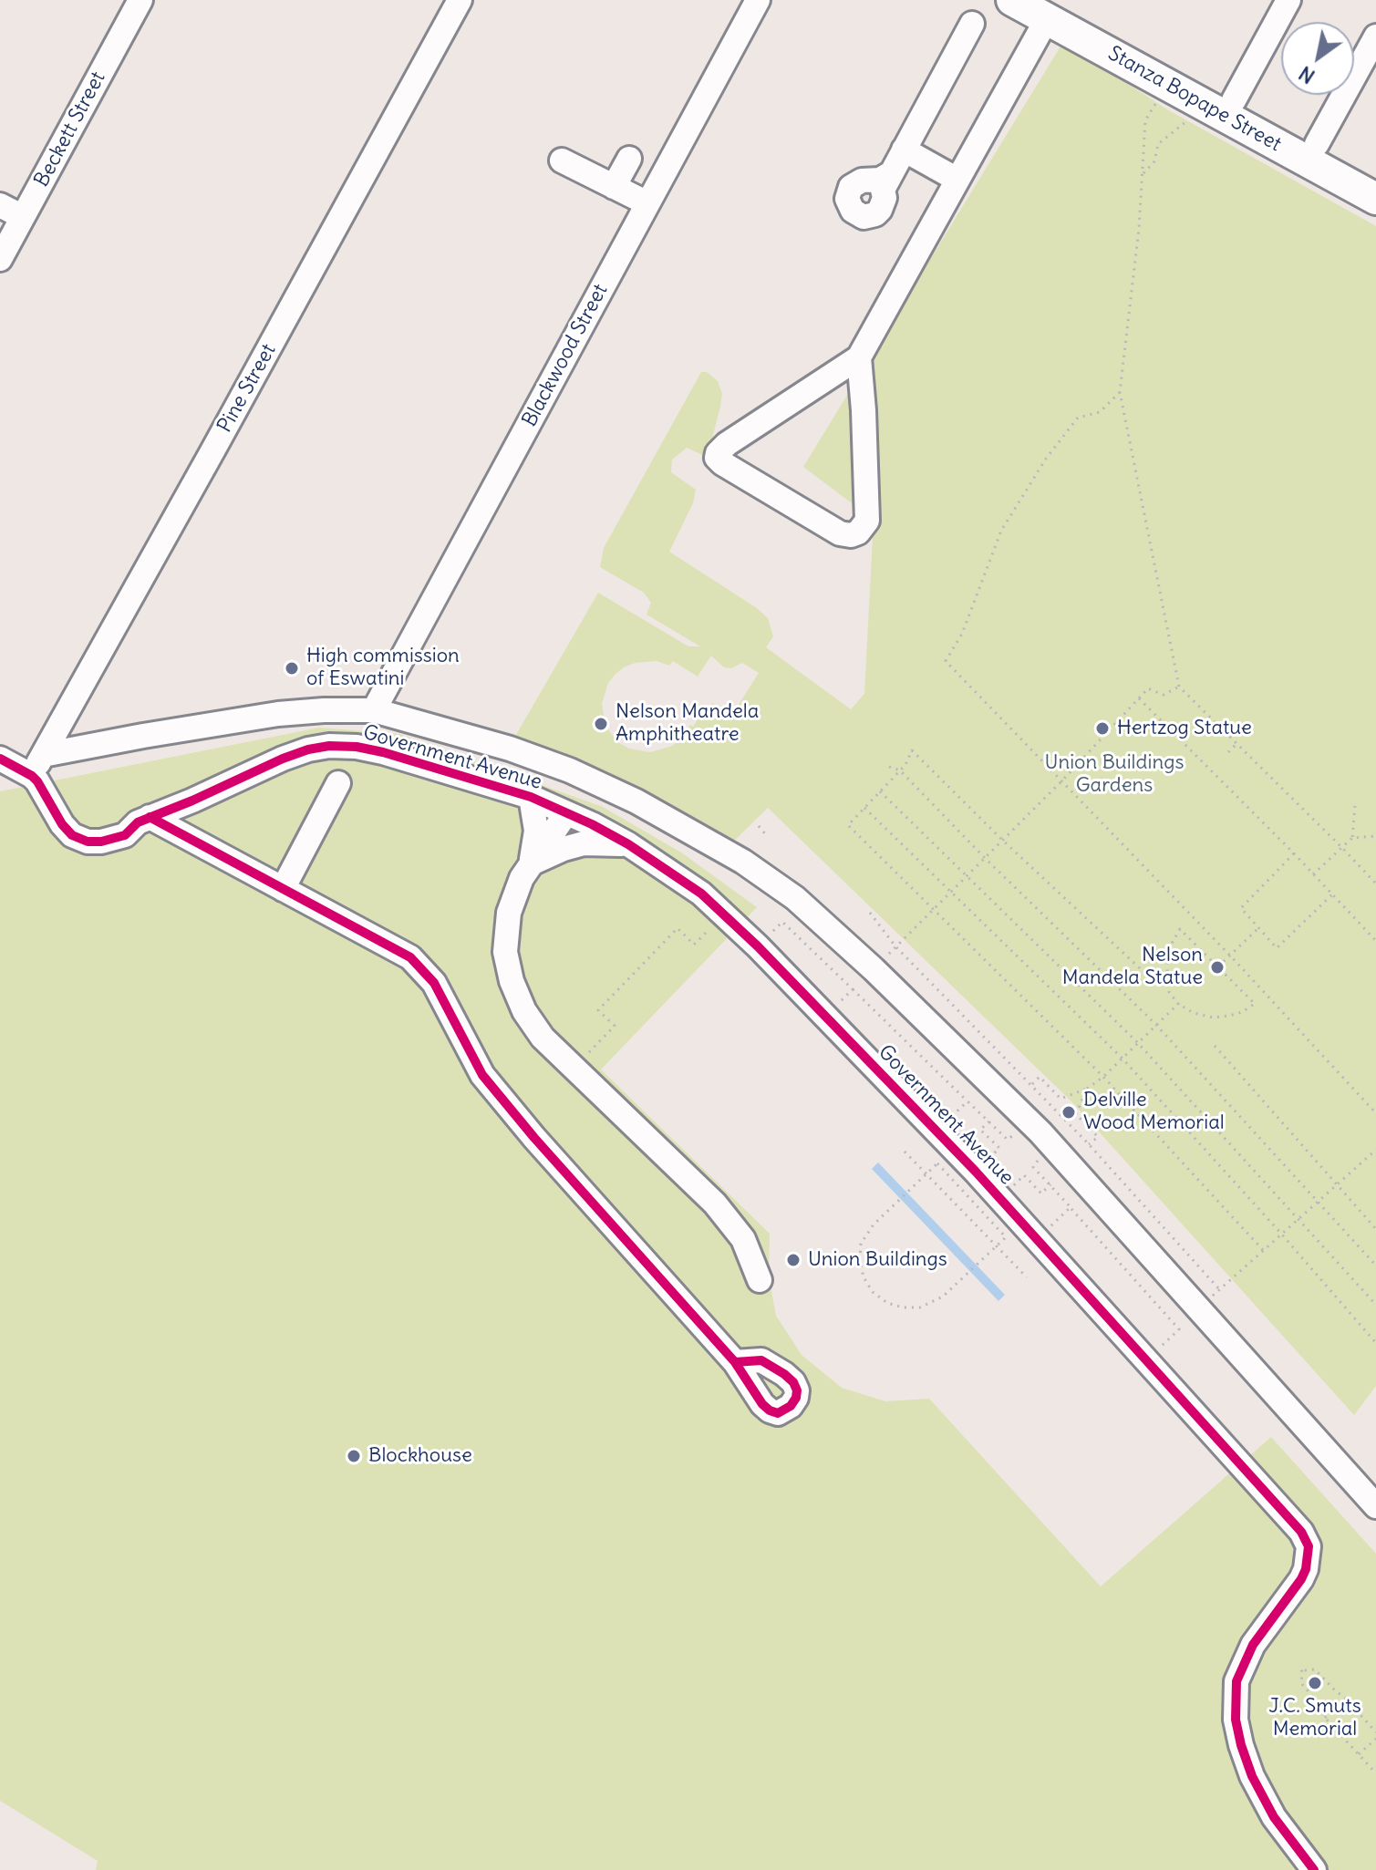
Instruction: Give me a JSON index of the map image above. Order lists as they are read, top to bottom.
{
  "streets": {
    "main road": ["Stanza Bopape Street"],
    "street": [
      "Beckett Street",
      "Blackwood Street",
      "Pine Street",
      "Government Avenue"
    ]
  },
  "crossings": [
    ["Blackwood Street", "Government Avenue"],
    ["Pine Street", "Government Avenue"]
  ],
  "parks": ["Union Buildings Gardens"],
  "places": [
    "High commission of Eswatini",
    "Nelson Mandela Amphitheatre",
    "Hertzog Statue",
    "Nelson Mandela Statue",
    "Delville Wood Memorial",
    "Union Buildings",
    "Blockhouse",
    "J.C. Smuts Memorial"
  ],
  "north": "bottom left"
}
